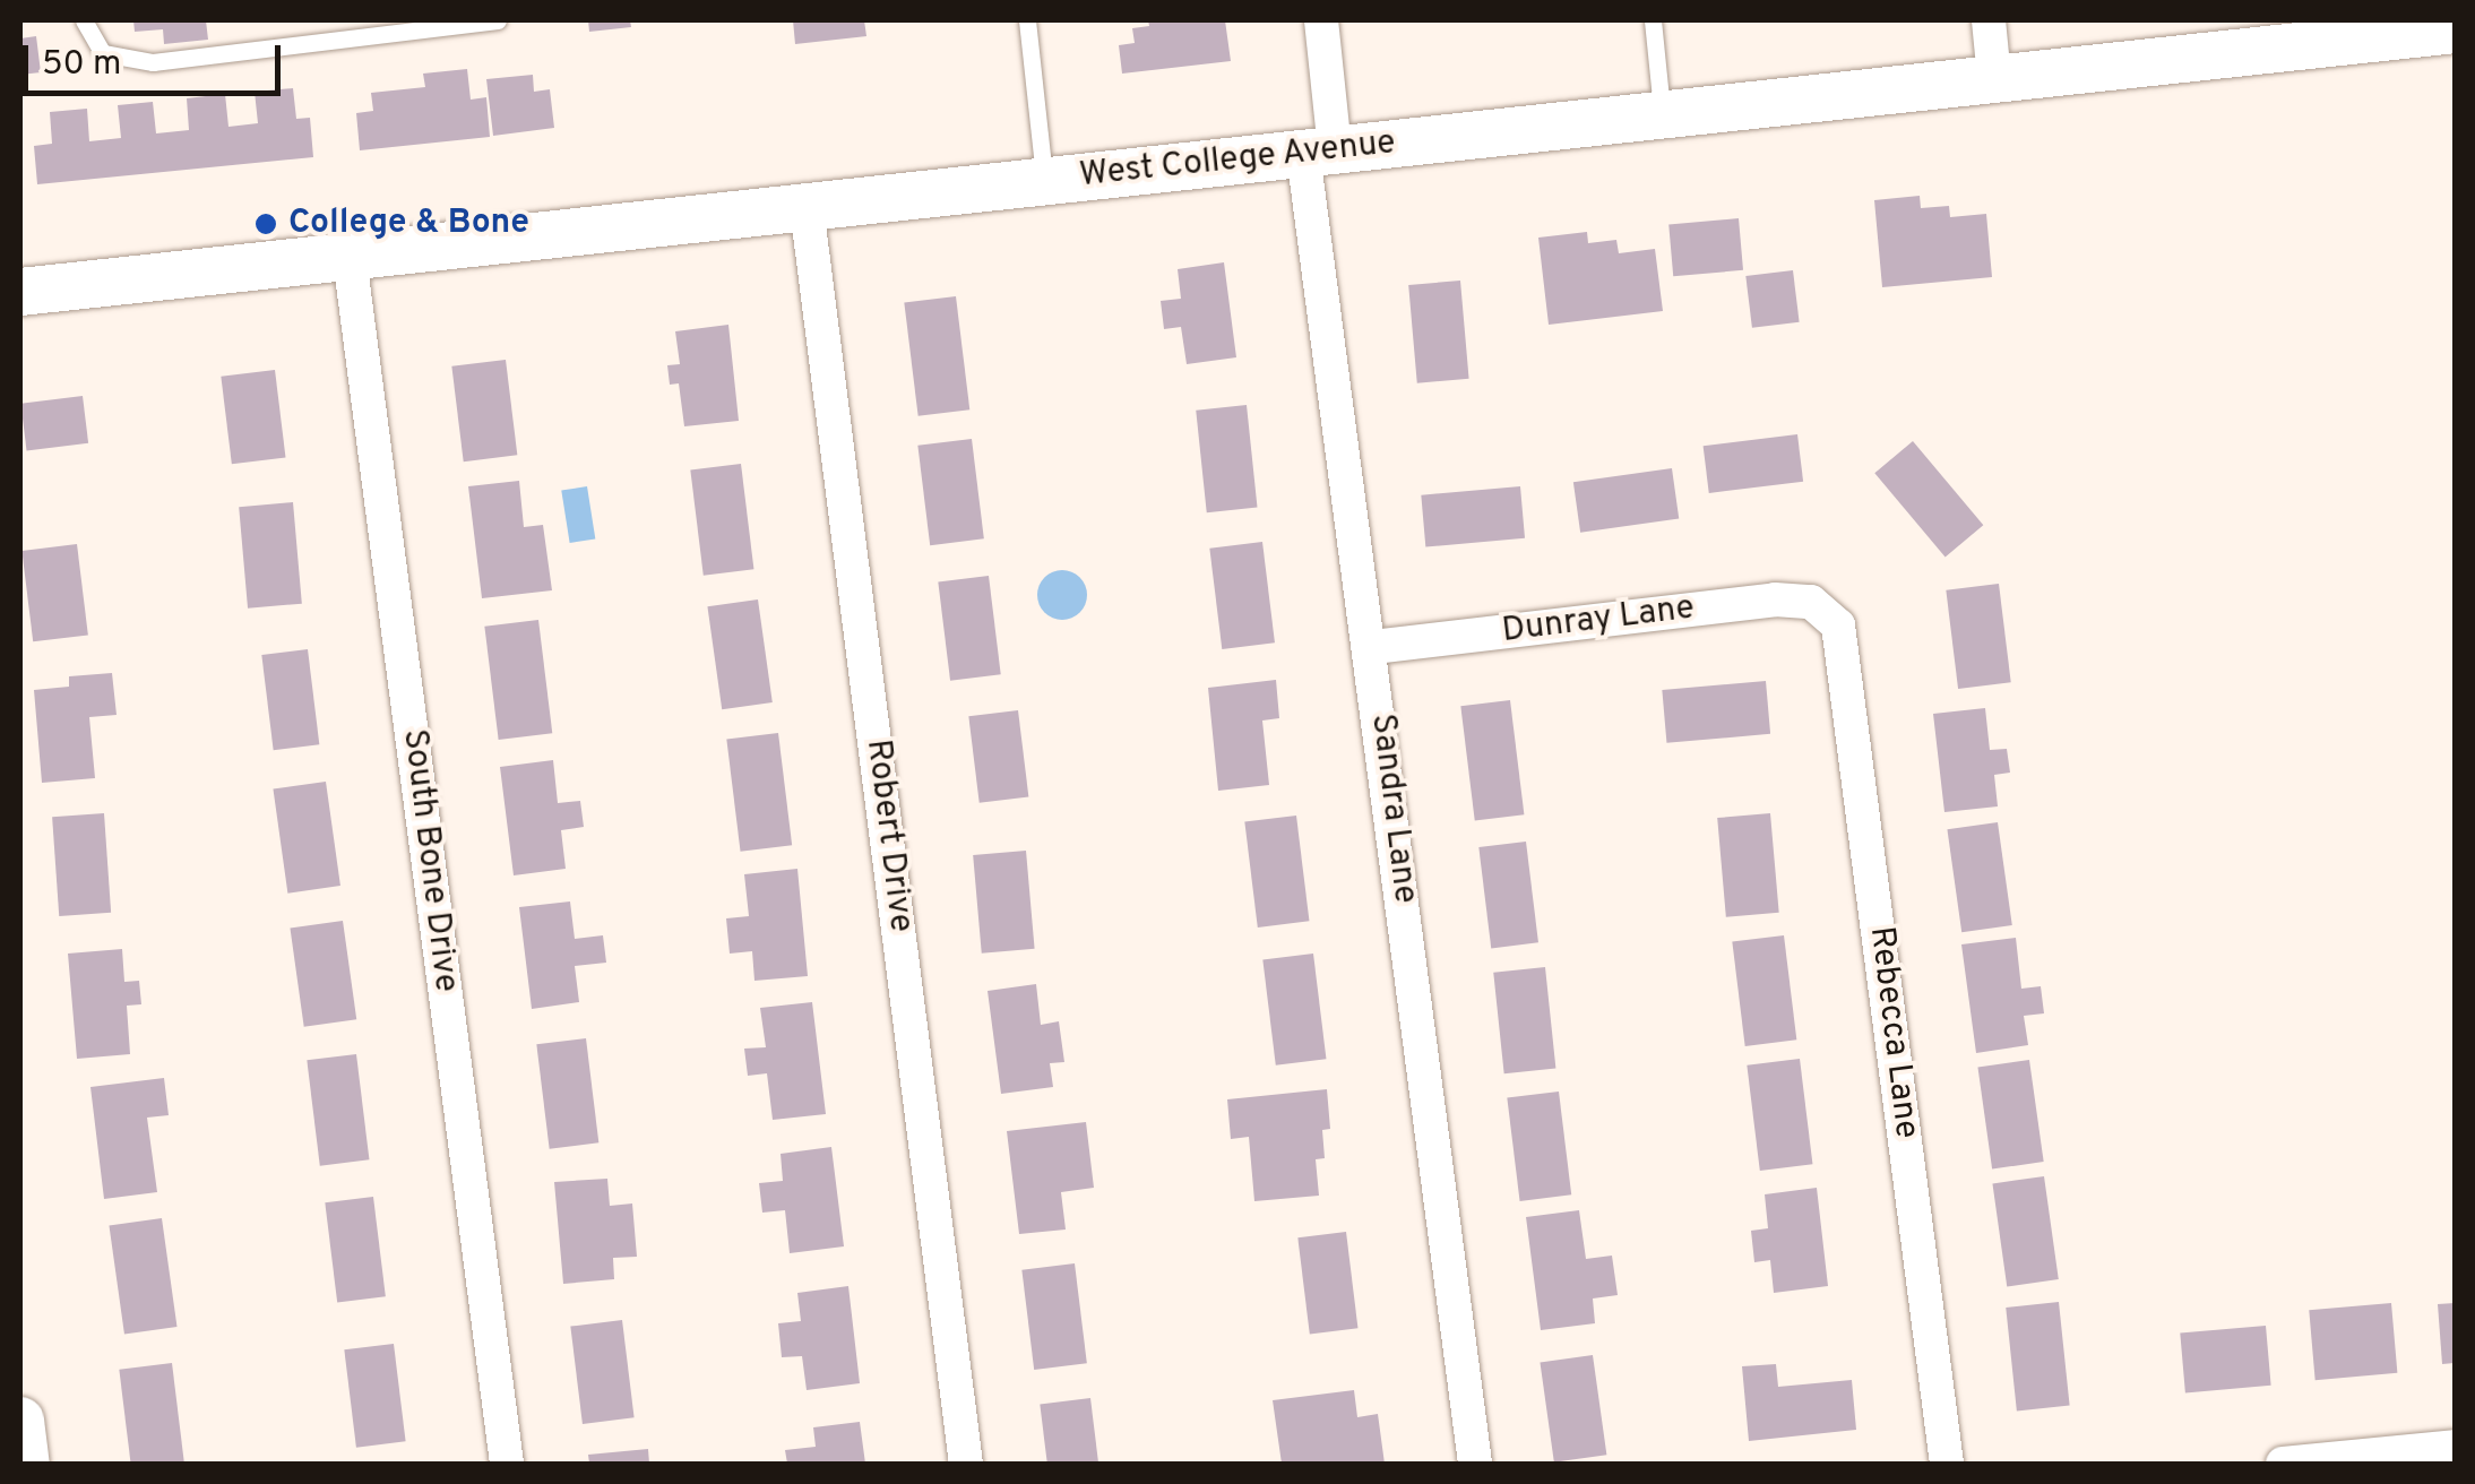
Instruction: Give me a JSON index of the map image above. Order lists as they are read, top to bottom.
{
  "streets": {
    "main road": ["West College Avenue"],
    "street": [
      "Dunray Lane",
      "Sandra Lane",
      "Robert Drive",
      "South Bone Drive",
      "Rebecca Lane"
    ]
  },
  "crossings": [
    ["West College Avenue", "Sandra Lane"],
    ["West College Avenue", "Robert Drive"],
    ["West College Avenue", "South Bone Drive"],
    ["Dunray Lane", "Sandra Lane"],
    ["Dunray Lane", "Rebecca Lane"]
  ],
  "places": ["College & Bone"],
  "scale_bar": "50 m"
}
